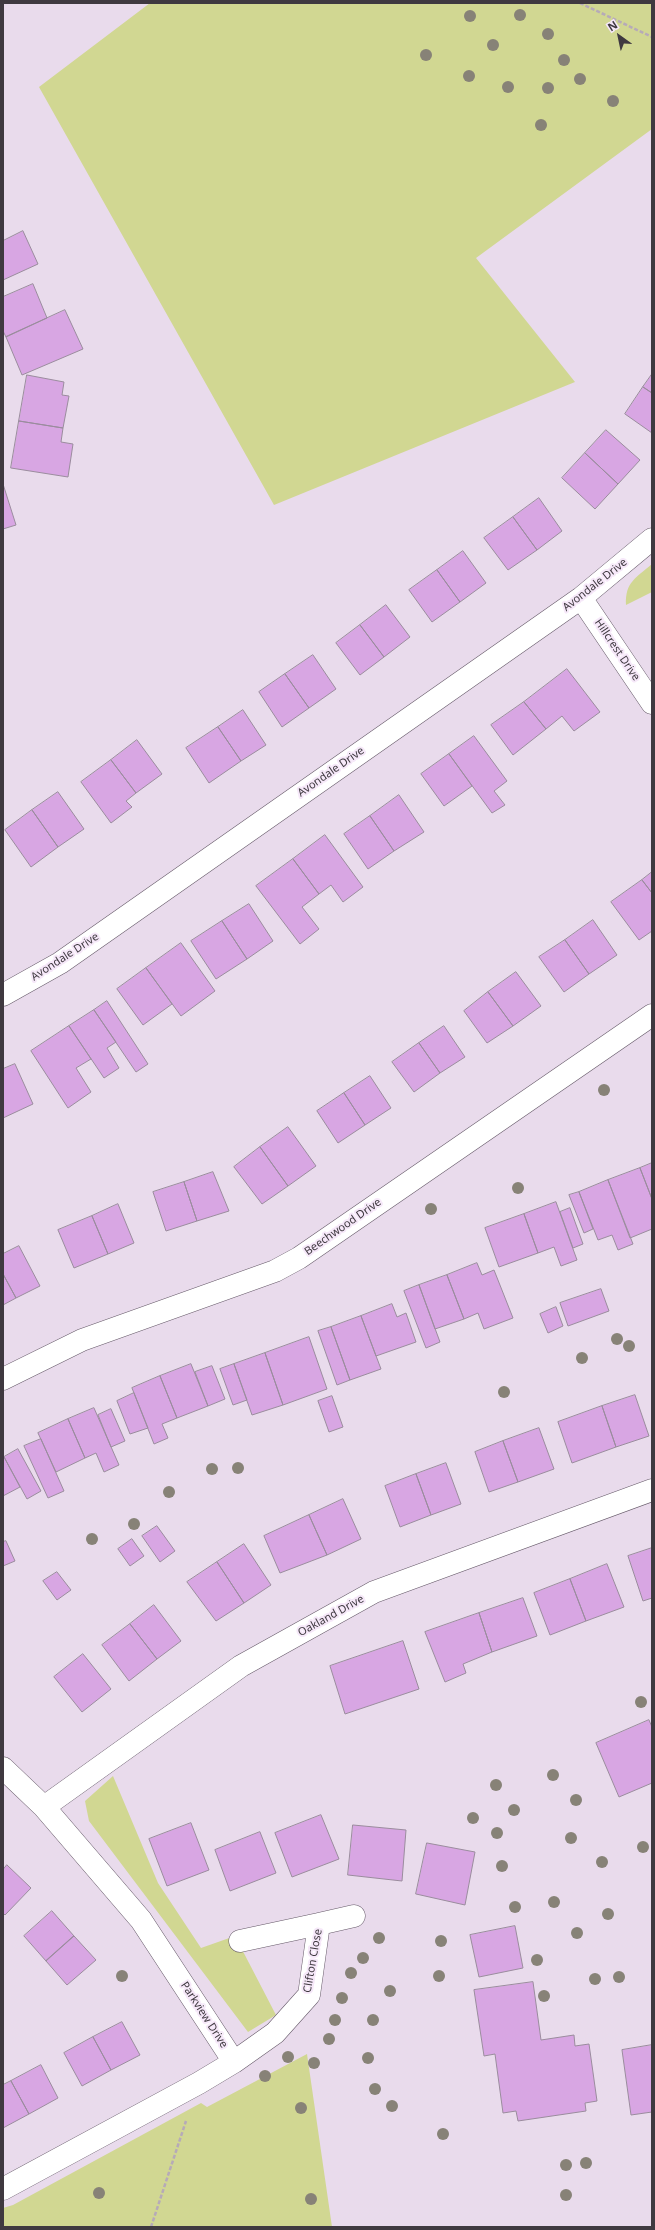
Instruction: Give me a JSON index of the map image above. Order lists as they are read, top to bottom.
{
  "streets": {
    "street": [
      "Avondale Drive",
      "Hillcrest Drive",
      "Beechwood Drive",
      "Oakland Drive",
      "Clifton Close",
      "Parkview Drive"
    ]
  },
  "crossings": [
    ["Avondale Drive", "Hillcrest Drive"],
    ["Oakland Drive", "Parkview Drive"],
    ["Clifton Close", "Parkview Drive"]
  ],
  "north": "top left"
}
